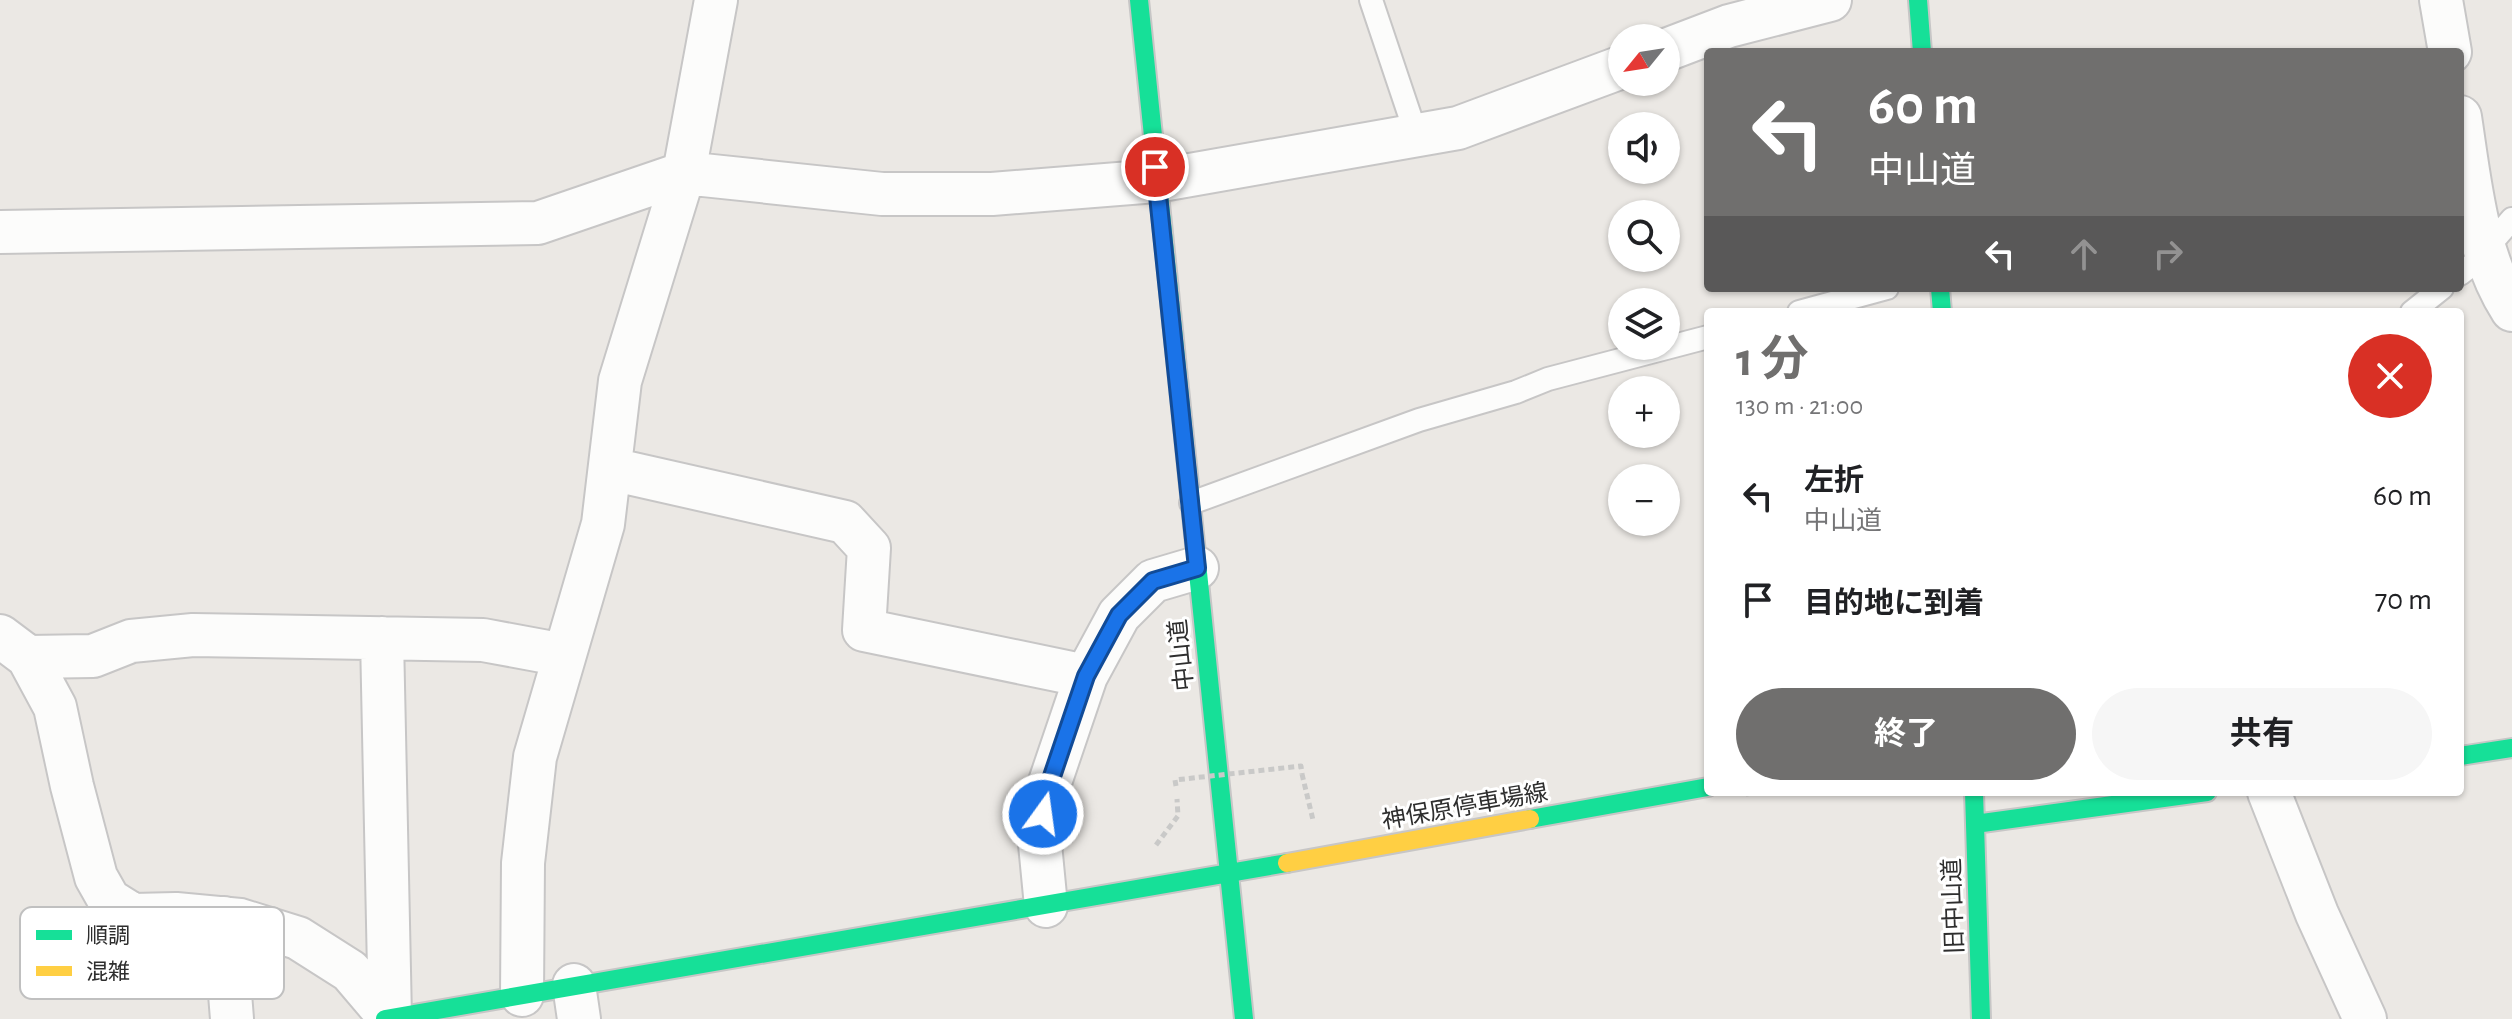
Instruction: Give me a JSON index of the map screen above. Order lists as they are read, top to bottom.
{
  "streets": {
    "main road": ["中山道", "神保原停車場線", "旧中山道"]
  },
  "crossings": [
    ["中山道", "神保原停車場線"]
  ],
  "legend": ["順調", "混雑"],
  "north": "bottom left",
  "page": {
    "map_buttons": ["+", "−"],
    "turn": ["60 m", "中山道"],
    "heading": ["1 分", "130 m · 21:00"],
    "list": [
      {
        "name": "左折",
        "note": "中山道",
        "value": "60 m"
      },
      {
        "name": "目的地に到着",
        "value": "70 m"
      }
    ],
    "buttons": ["終了", "共有"]
  }
}
